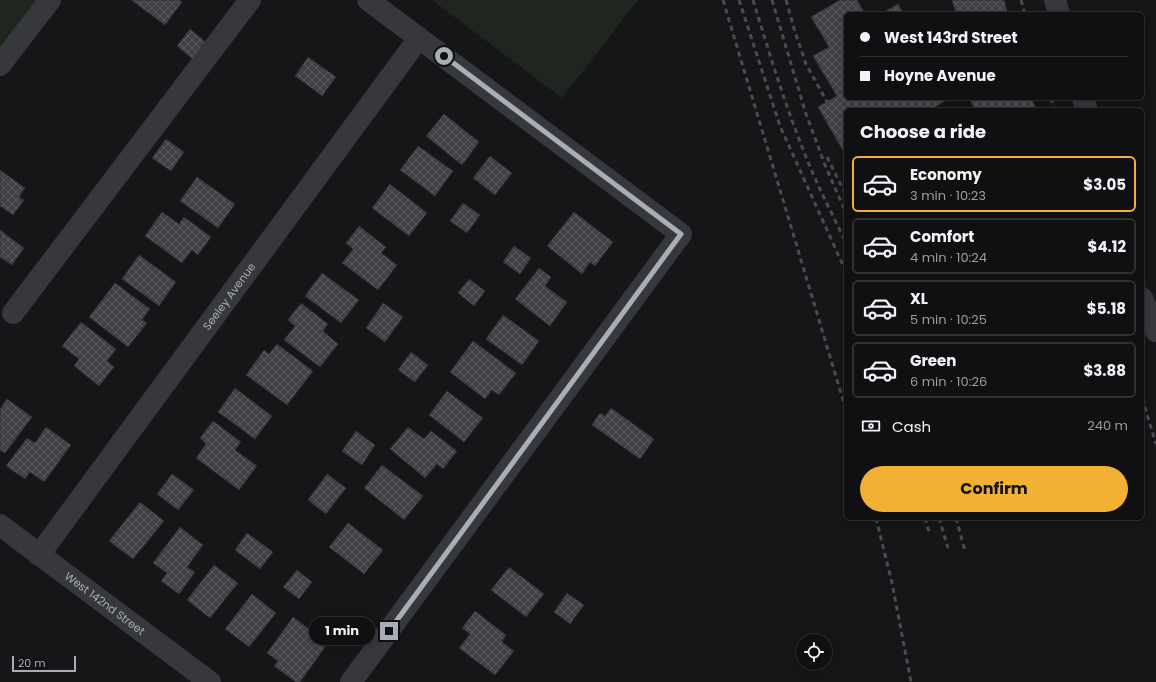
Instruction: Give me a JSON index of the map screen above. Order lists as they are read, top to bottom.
{
  "streets": {
    "street": ["Seeley Avenue", "West 142nd Street"]
  },
  "crossings": [
    ["Seeley Avenue", "West 142nd Street"]
  ],
  "scale_bar": "20 m",
  "page": {
    "banner": ["West 143rd Street", "Hoyne Avenue"],
    "heading": "Choose a ride",
    "list": [
      {
        "name": "Economy",
        "note": "3 min · 10:23",
        "value": "$3.05"
      },
      {
        "name": "Comfort",
        "note": "4 min · 10:24",
        "value": "$4.12"
      },
      {
        "name": "XL",
        "note": "5 min · 10:25",
        "value": "$5.18"
      },
      {
        "name": "Green",
        "note": "6 min · 10:26",
        "value": "$3.88"
      }
    ],
    "pay": ["Cash", "240 m"],
    "buttons": "Confirm",
    "bubble": "1 min",
    "scale": "20 m"
  }
}
